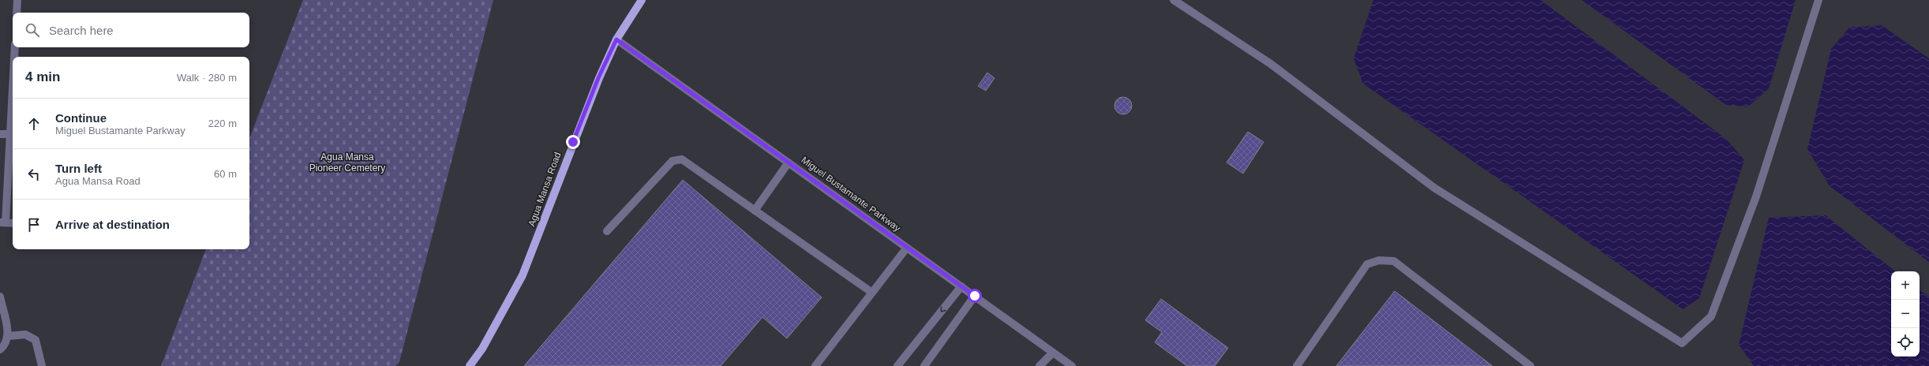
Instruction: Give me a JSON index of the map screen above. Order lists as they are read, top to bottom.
{
  "streets": {
    "main road": ["Agua Mansa Road"],
    "street": ["Miguel Bustamante Parkway"]
  },
  "crossings": [
    ["Agua Mansa Road", "Miguel Bustamante Parkway"]
  ],
  "parks": ["Agua Mansa Pioneer Cemetery"],
  "page": {
    "search": "Search here",
    "heading": ["4 min", "Walk · 280 m"],
    "list": [
      ["Continue", "Miguel Bustamante Parkway", "220 m"],
      ["Turn left", "Agua Mansa Road", "60 m"],
      "Arrive at destination"
    ],
    "map_buttons": ["+", "−"]
  }
}
